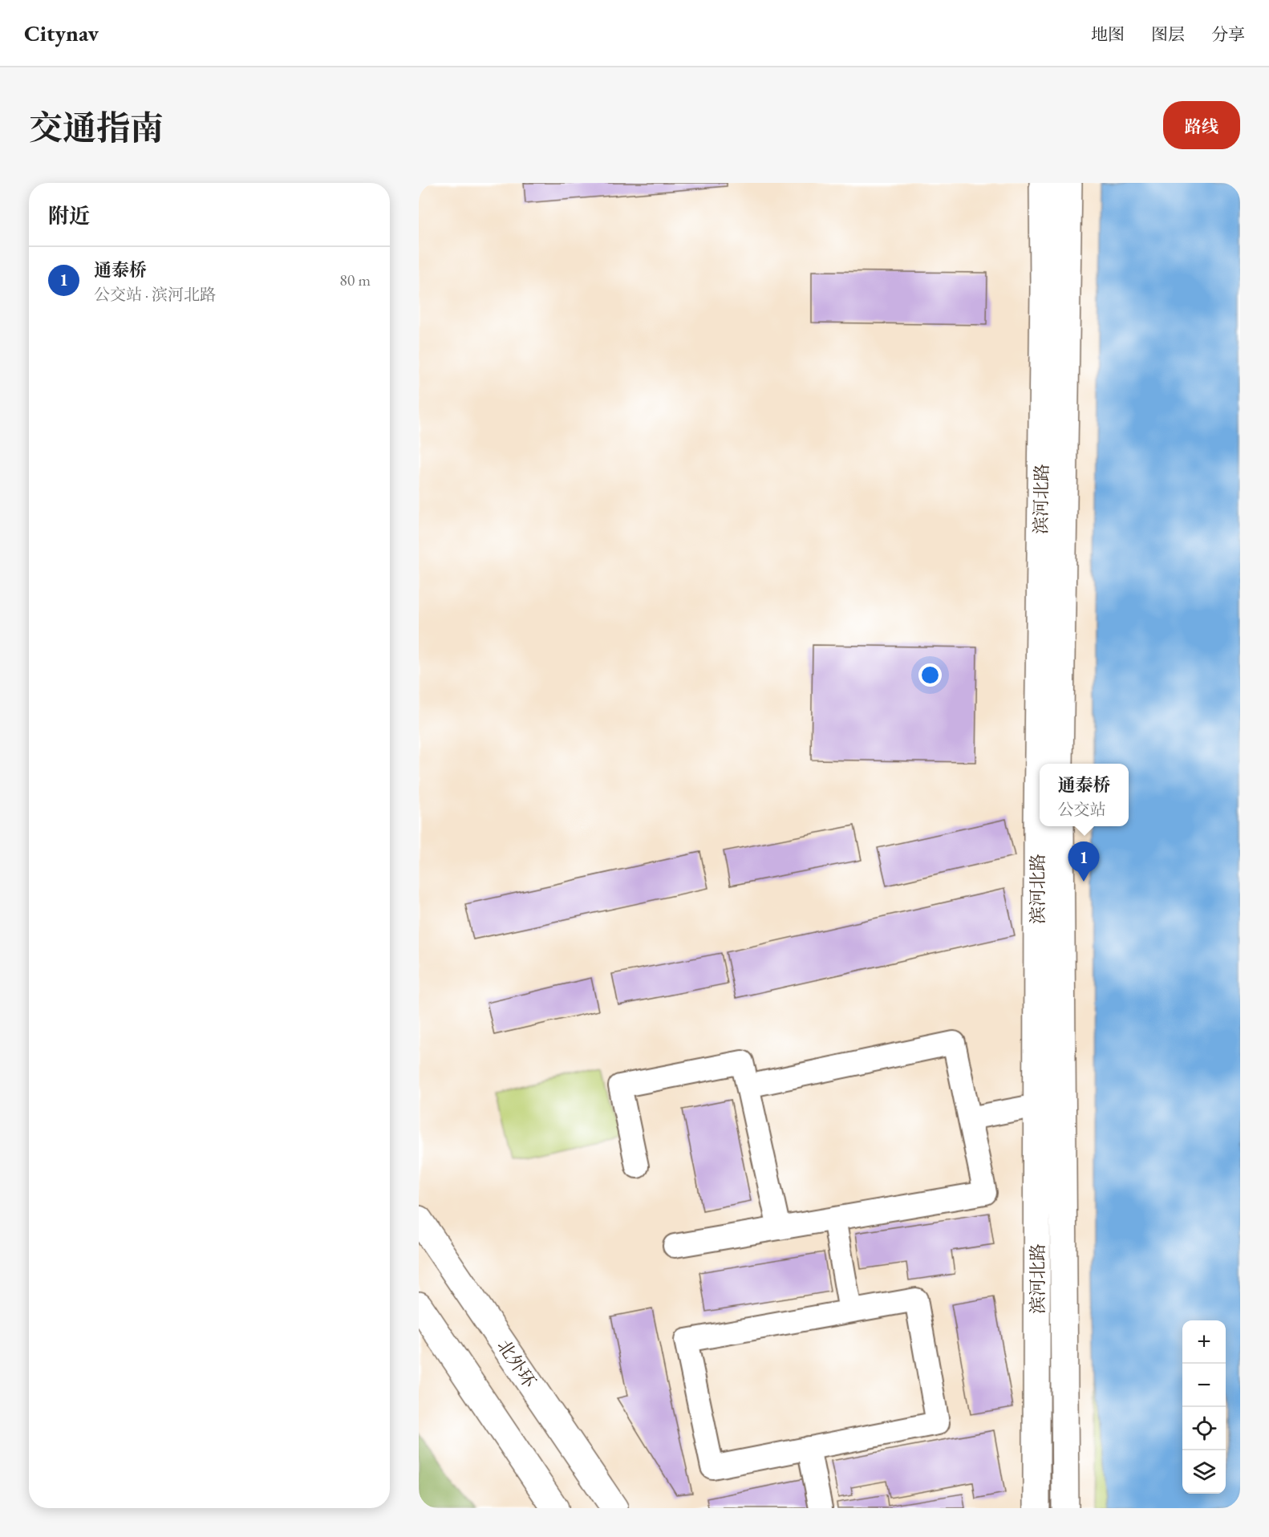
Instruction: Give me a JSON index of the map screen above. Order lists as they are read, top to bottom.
{
  "streets": {
    "main road": ["滨河北路", "北外环"]
  },
  "page": {
    "header": "Citynav",
    "nav": ["地图", "图层", "分享"],
    "title": "交通指南",
    "buttons": "路线",
    "heading": "附近",
    "list": [
      {
        "mark": "1",
        "name": "通泰桥",
        "note": "公交站 · 滨河北路",
        "value": "80 m"
      }
    ],
    "popup": ["通泰桥", "公交站"],
    "pins": "1",
    "map_buttons": ["+", "−"]
  }
}
